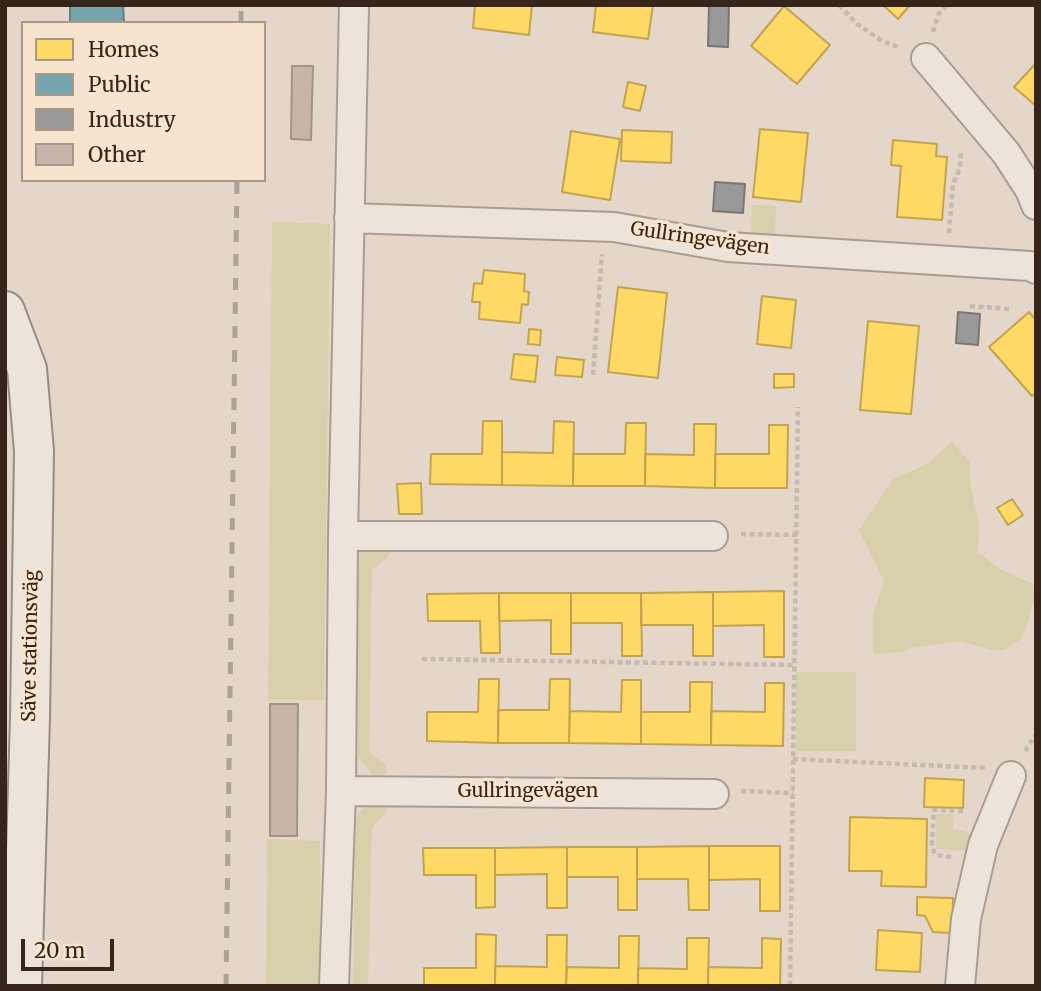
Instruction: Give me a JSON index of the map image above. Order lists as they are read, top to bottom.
{
  "streets": {
    "street": ["Gullringevägen", "Säve stationsväg"]
  },
  "legend": [
    "Homes",
    "Public",
    "Industry",
    "Other"
  ],
  "scale_bar": "20 m"
}
